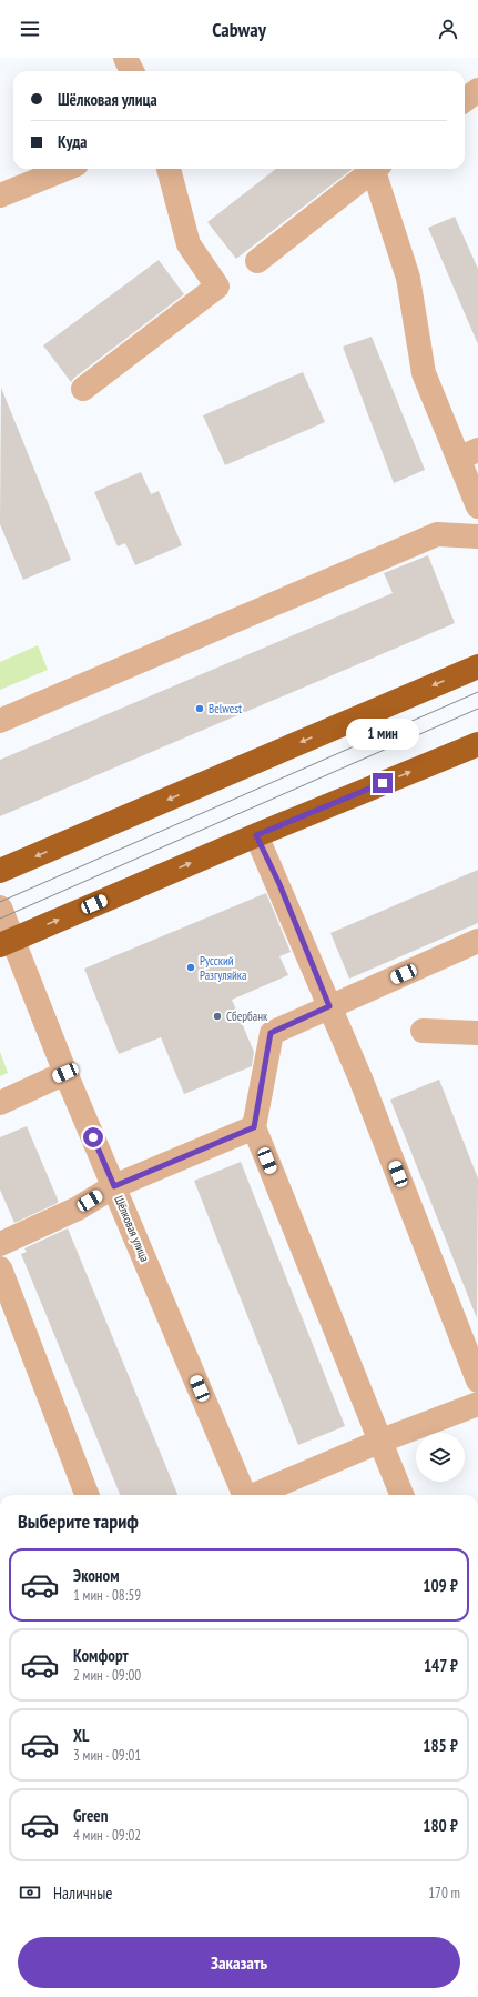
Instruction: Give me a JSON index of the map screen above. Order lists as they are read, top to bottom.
{
  "streets": {
    "street": ["Шёлковая улица"]
  },
  "places": ["Belwest", "Русский Разгуляйка", "Сбербанк"],
  "page": {
    "header": "Cabway",
    "banner": ["Шёлковая улица", "Куда"],
    "bubble": "1 мин",
    "heading": "Выберите тариф",
    "list": [
      {
        "name": "Эконом",
        "note": "1 мин · 08:59",
        "value": "109 ₽"
      },
      {
        "name": "Комфорт",
        "note": "2 мин · 09:00",
        "value": "147 ₽"
      },
      {
        "name": "XL",
        "note": "3 мин · 09:01",
        "value": "185 ₽"
      },
      {
        "name": "Green",
        "note": "4 мин · 09:02",
        "value": "180 ₽"
      }
    ],
    "pay": ["Наличные", "170 m"],
    "buttons": "Заказать"
  }
}
